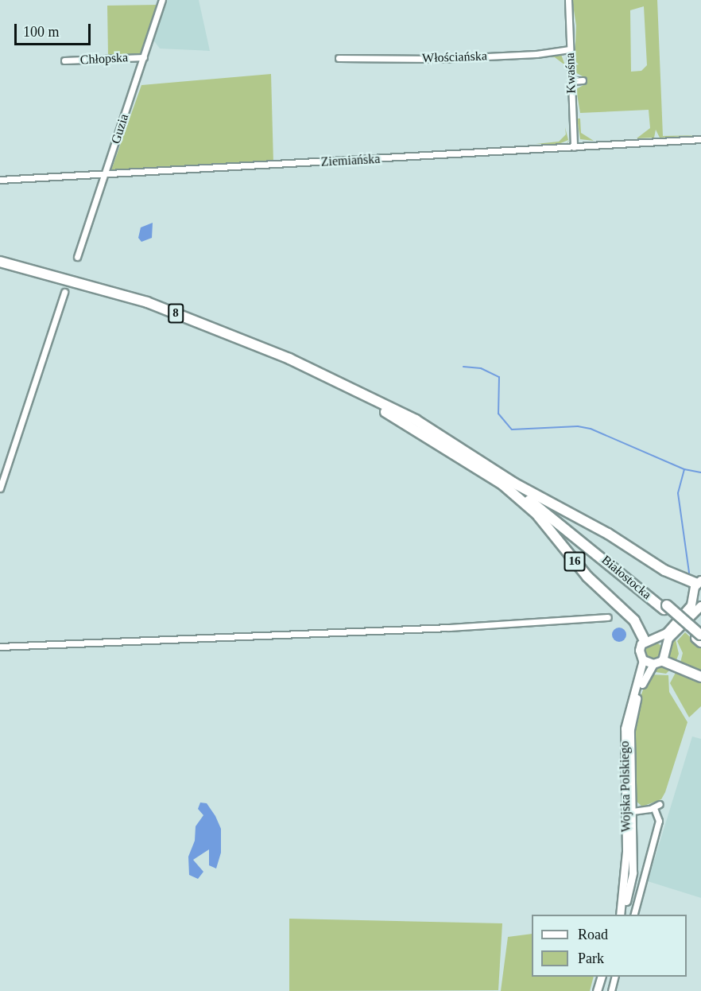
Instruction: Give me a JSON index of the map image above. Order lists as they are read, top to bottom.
{
  "streets": {
    "highway": ["8", "16", "Białostocka"],
    "main road": ["Wojska Polskiego"],
    "street": [
      "Włościańska",
      "Chłopska",
      "Kwaśna",
      "Guzia",
      "Ziemiańska"
    ]
  },
  "crossings": [
    ["Włościańska", "Kwaśna"],
    ["Chłopska", "Guzia"],
    ["Kwaśna", "Ziemiańska"],
    ["Guzia", "Ziemiańska"],
    ["8", "16"],
    ["8", "Białostocka"],
    ["16", "Białostocka"]
  ],
  "legend": ["Road", "Park"],
  "scale_bar": "100 m"
}
